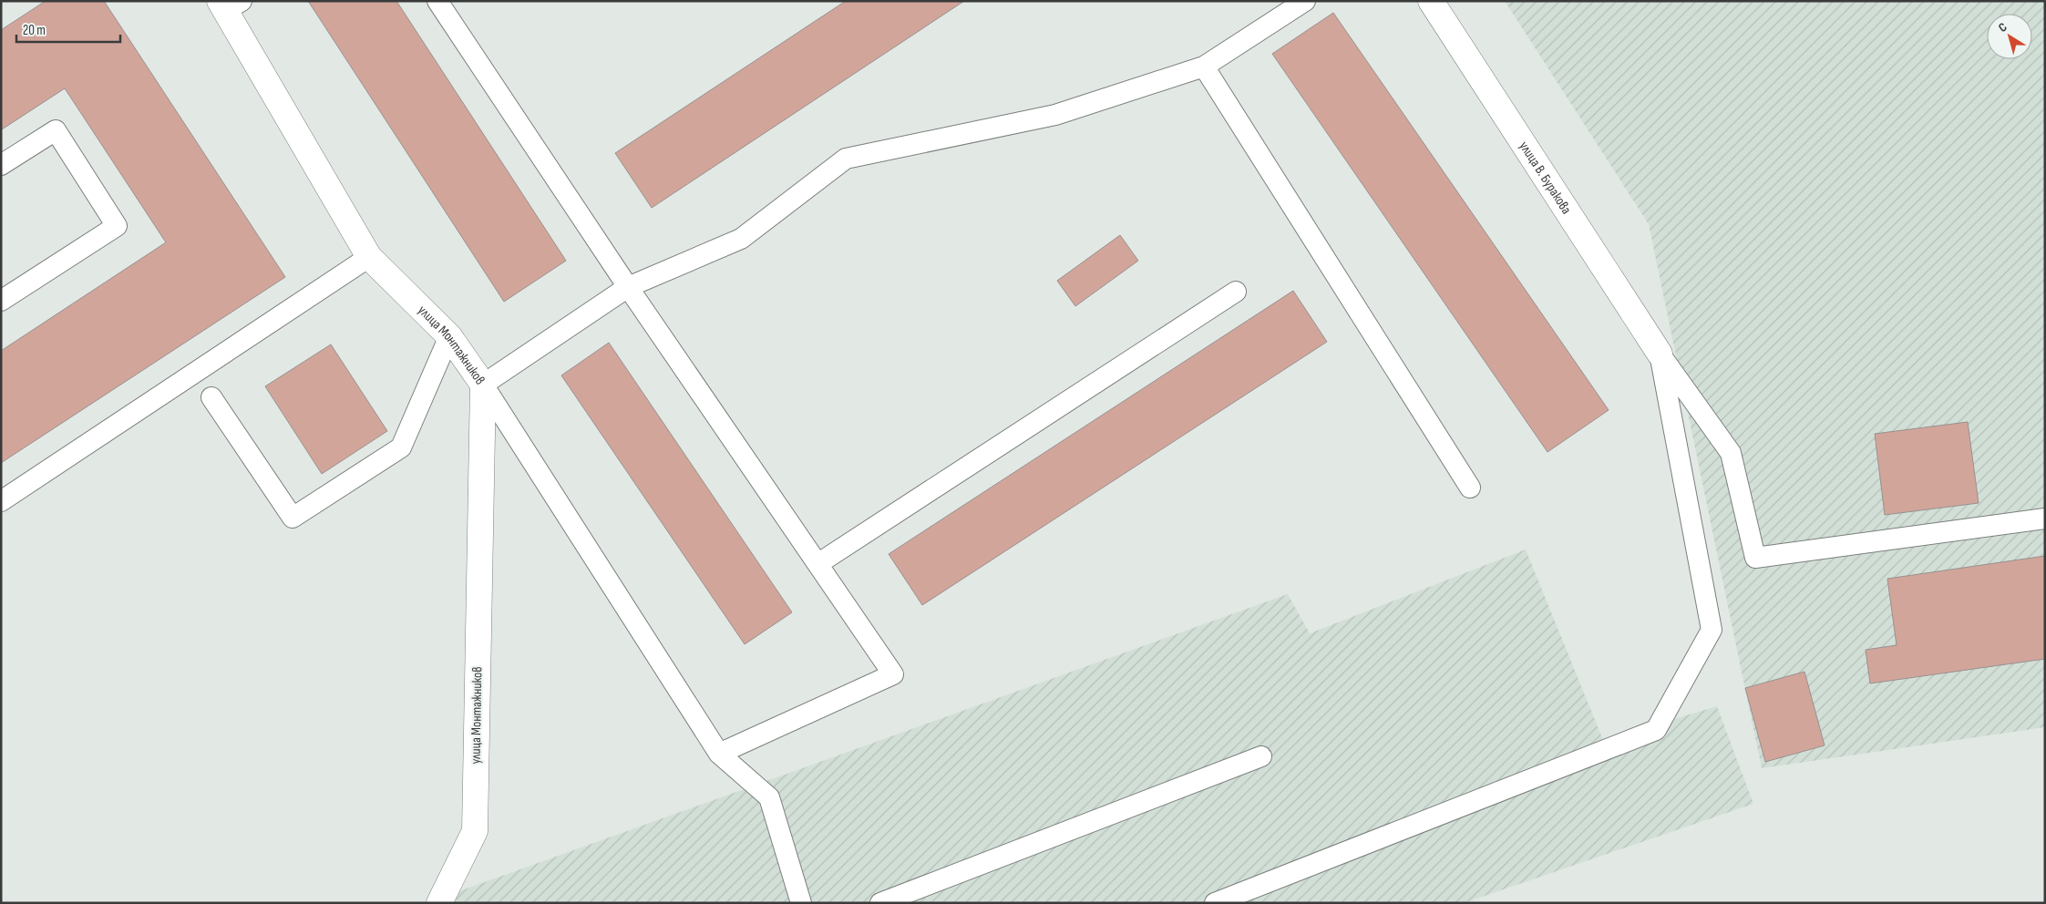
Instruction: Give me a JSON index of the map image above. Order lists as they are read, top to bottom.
{
  "streets": {
    "street": ["улица В. Буракова", "улица Монтажников"]
  },
  "scale_bar": "20 m",
  "north": "top left"
}
